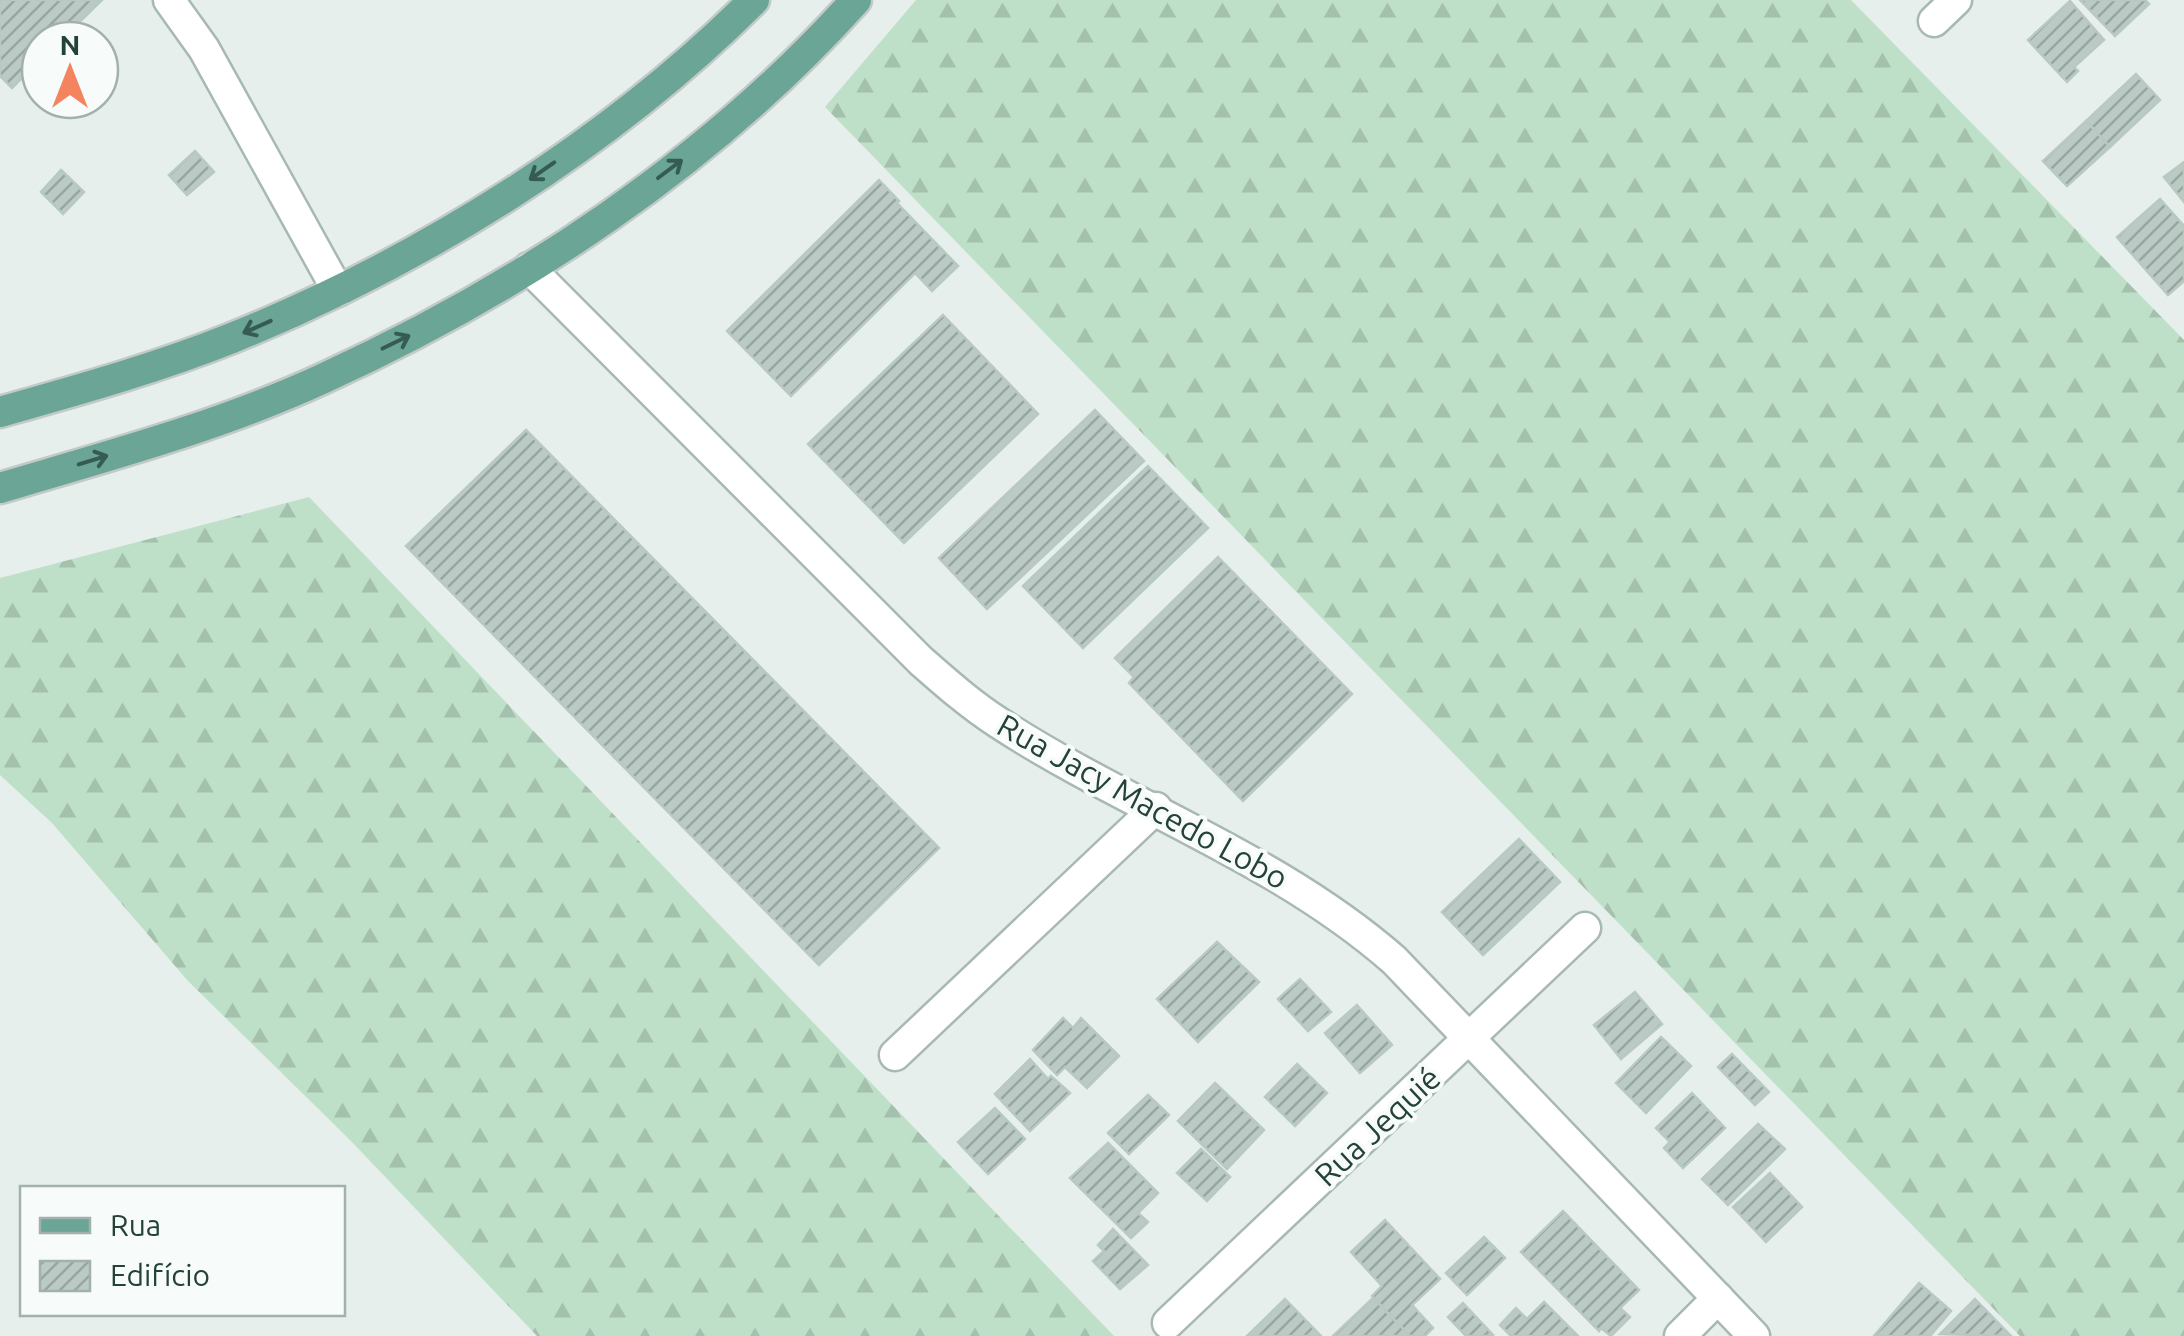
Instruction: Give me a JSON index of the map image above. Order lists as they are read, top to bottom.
{
  "streets": {
    "street": ["Rua Jacy Macedo Lobo", "Rua Jequié"]
  },
  "crossings": [
    ["Rua Jacy Macedo Lobo", "Rua Jequié"]
  ],
  "legend": ["Rua", "Edifício"],
  "north": "top"
}
